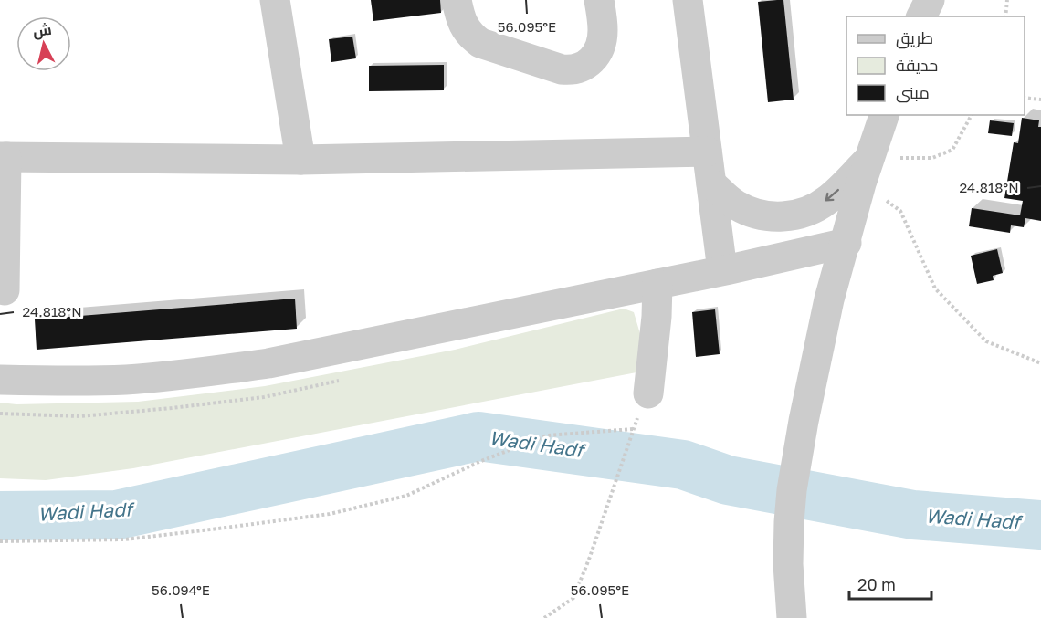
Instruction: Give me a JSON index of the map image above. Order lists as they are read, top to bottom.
{
  "water": ["Wadi Hadf"],
  "legend": ["طريق", "حديقة", "مبنى"],
  "scale_bar": "20 m",
  "north": "top",
  "coordinates": ["56.095°E", "24.818°N", "56.094°E"]
}
